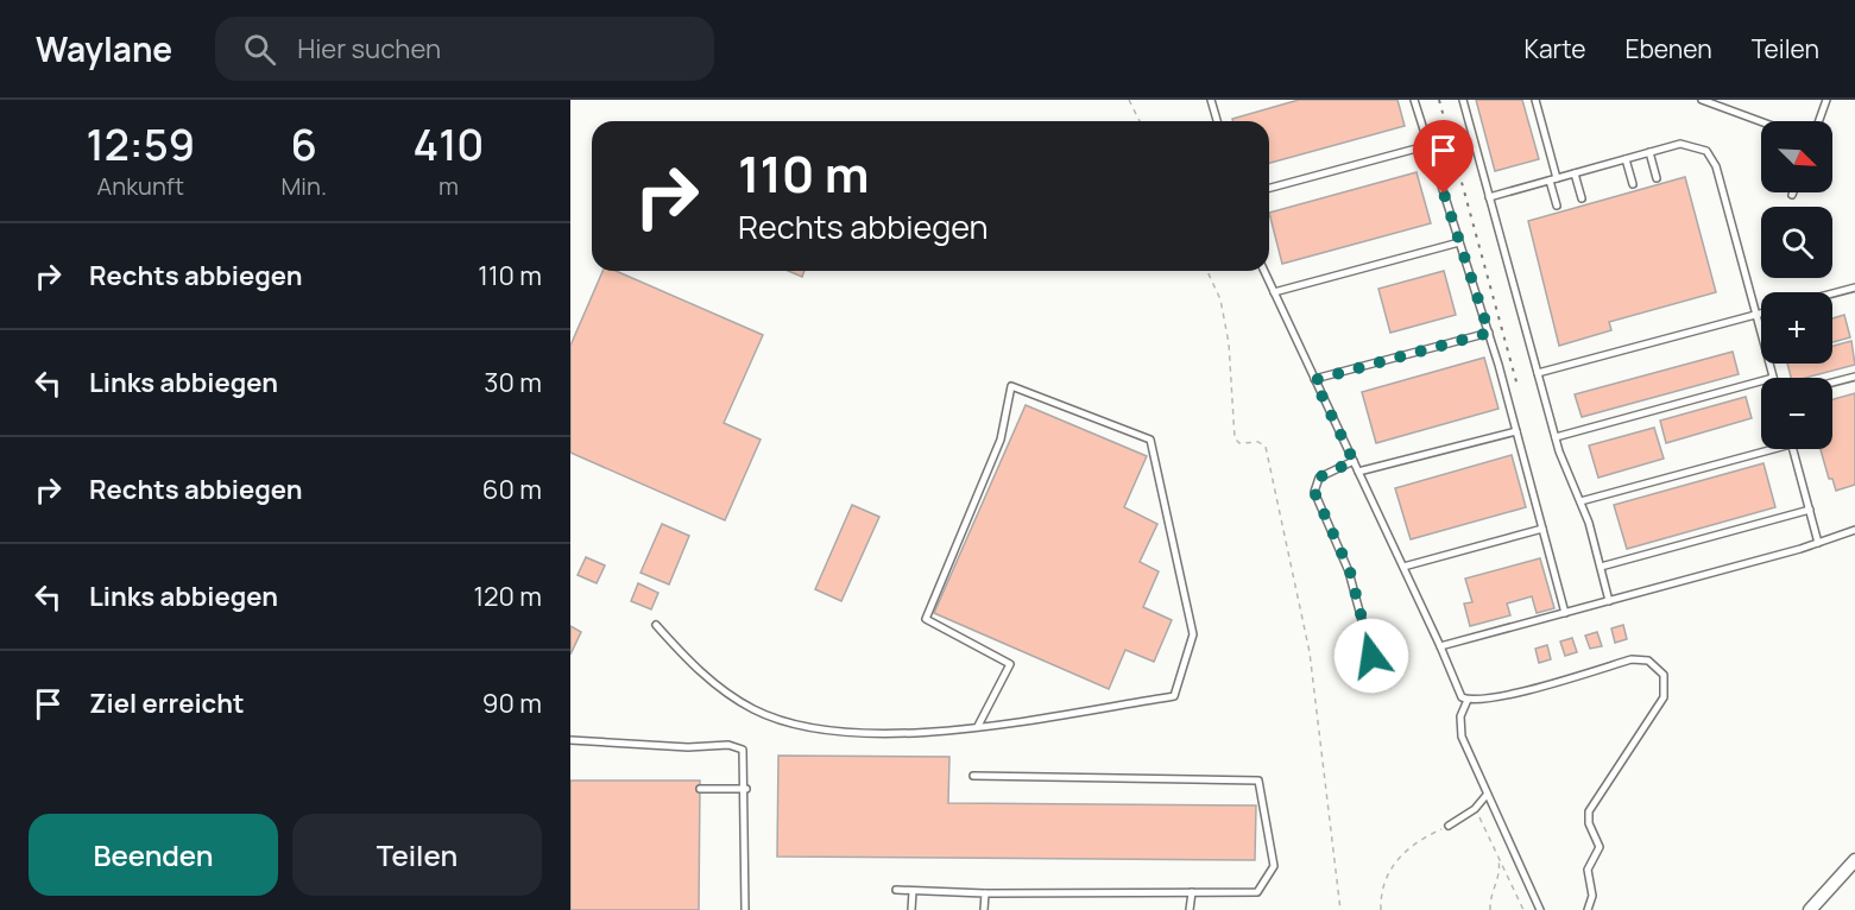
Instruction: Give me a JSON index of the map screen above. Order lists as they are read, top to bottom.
{
  "north": "bottom right",
  "page": {
    "header": "Waylane",
    "search": "Hier suchen",
    "nav": ["Karte", "Ebenen", "Teilen"],
    "eta": [
      "12:59",
      "Ankunft",
      "6",
      "Min.",
      "410",
      "m"
    ],
    "map_buttons": ["+", "−"],
    "turn": ["110 m", "Rechts abbiegen"],
    "list": [
      {
        "name": "Rechts abbiegen",
        "value": "110 m"
      },
      {
        "name": "Links abbiegen",
        "value": "30 m"
      },
      {
        "name": "Rechts abbiegen",
        "value": "60 m"
      },
      {
        "name": "Links abbiegen",
        "value": "120 m"
      },
      {
        "name": "Ziel erreicht",
        "value": "90 m"
      }
    ],
    "buttons": ["Beenden", "Teilen"]
  }
}
